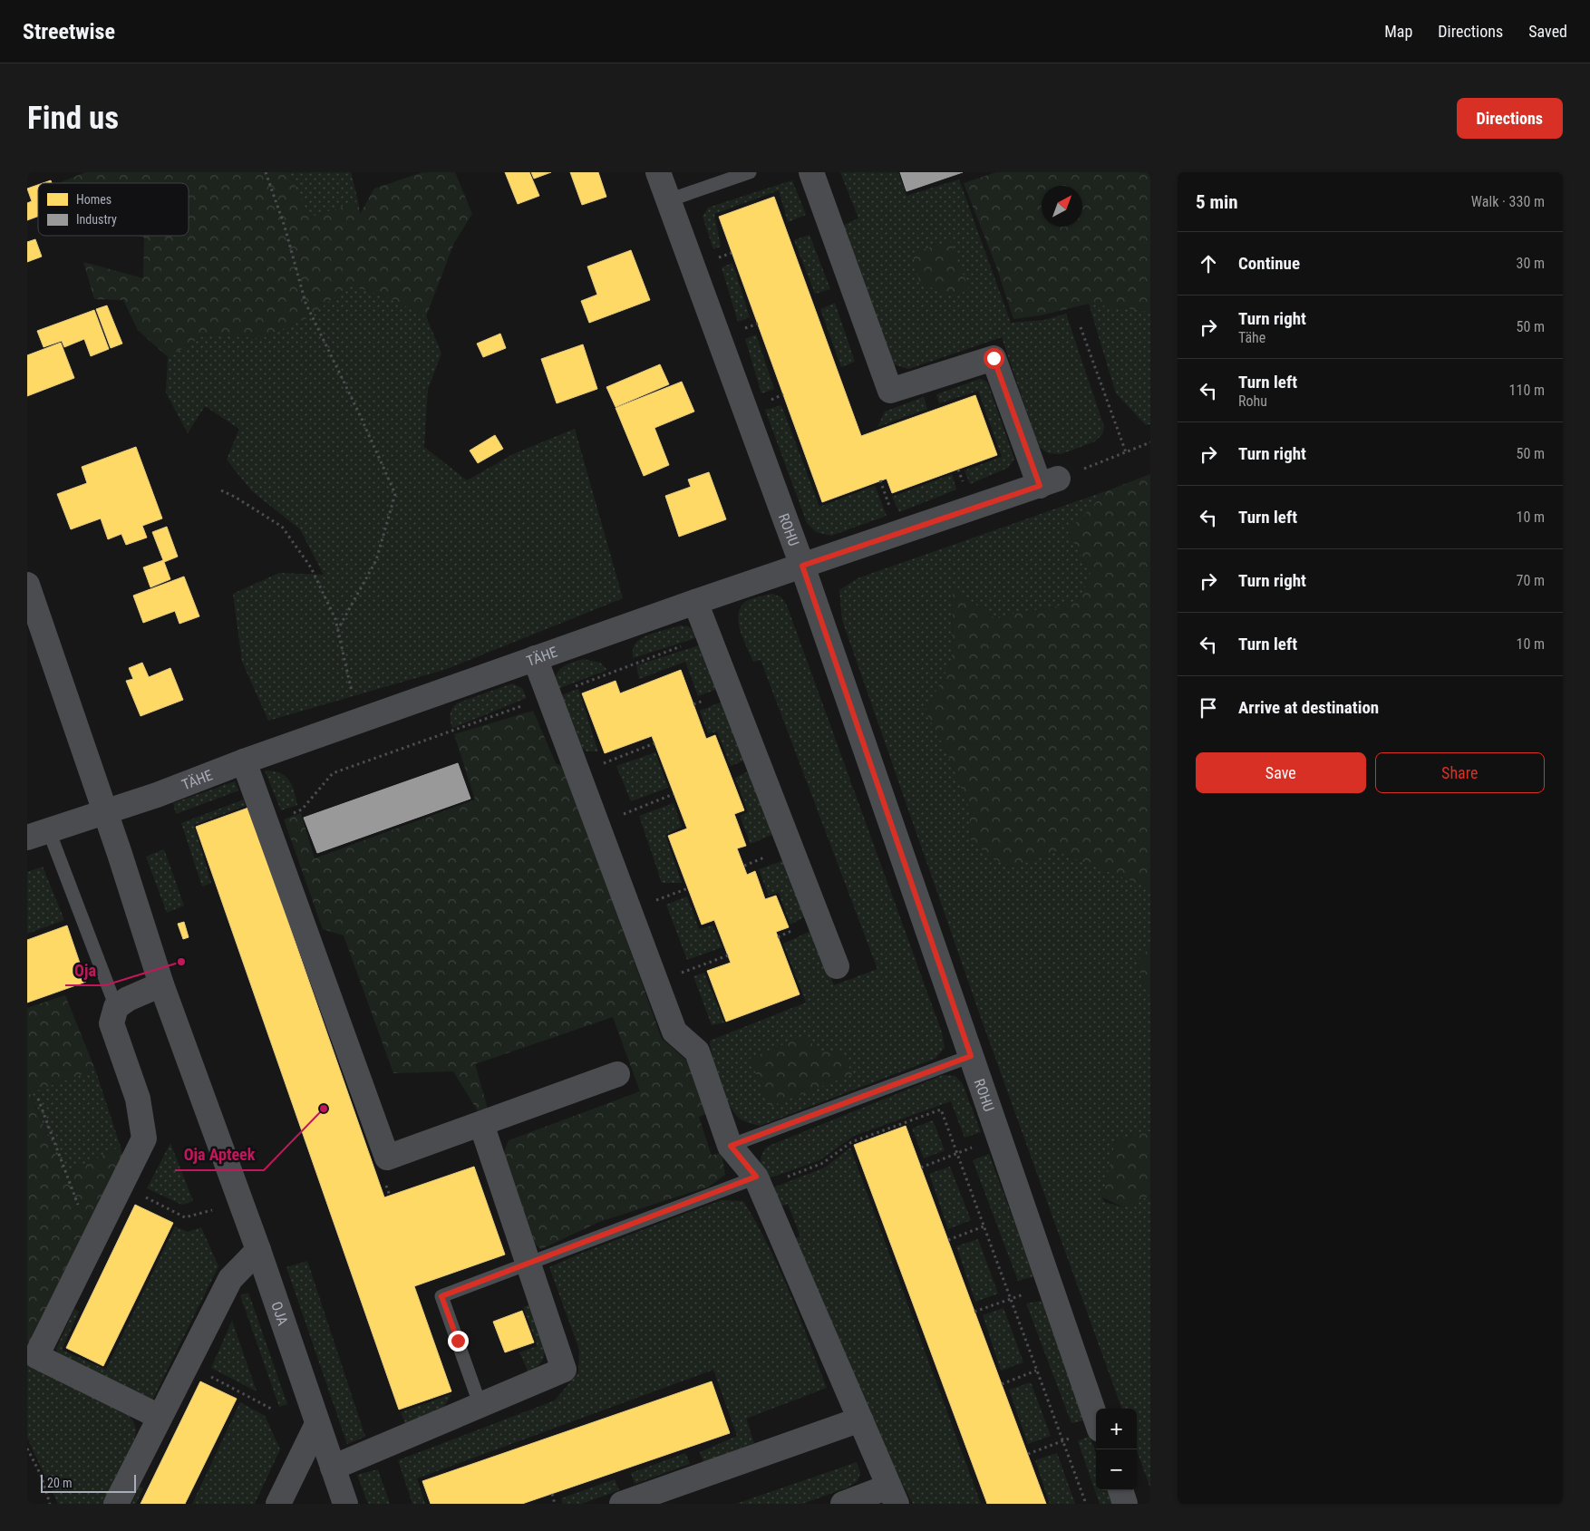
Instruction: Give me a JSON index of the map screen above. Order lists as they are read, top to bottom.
{
  "streets": {
    "street": ["ROHU", "TÄHE", "OJA"]
  },
  "crossings": [
    ["ROHU", "TÄHE"],
    ["TÄHE", "OJA"]
  ],
  "places": ["Oja", "Oja Apteek"],
  "legend": ["Homes", "Industry"],
  "scale_bar": "20 m",
  "north": "top right",
  "page": {
    "header": "Streetwise",
    "nav": ["Map", "Directions", "Saved"],
    "buttons": [
      "Directions",
      ["Save", "Share"]
    ],
    "title": "Find us",
    "heading": ["5 min", "Walk · 330 m"],
    "list": [
      ["Continue", "30 m"],
      ["Turn right", "Tähe", "50 m"],
      ["Turn left", "Rohu", "110 m"],
      ["Turn right", "50 m"],
      ["Turn left", "10 m"],
      ["Turn right", "70 m"],
      ["Turn left", "10 m"],
      "Arrive at destination"
    ],
    "map_buttons": ["+", "−"],
    "scale": "20 m"
  }
}
